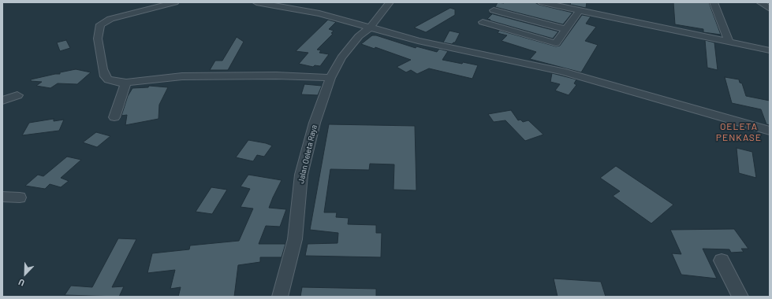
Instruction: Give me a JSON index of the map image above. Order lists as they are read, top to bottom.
{
  "streets": {
    "street": ["Jalan Oeleta Raya"]
  },
  "districts": ["OELETA PENKASE"],
  "north": "bottom left"
}
